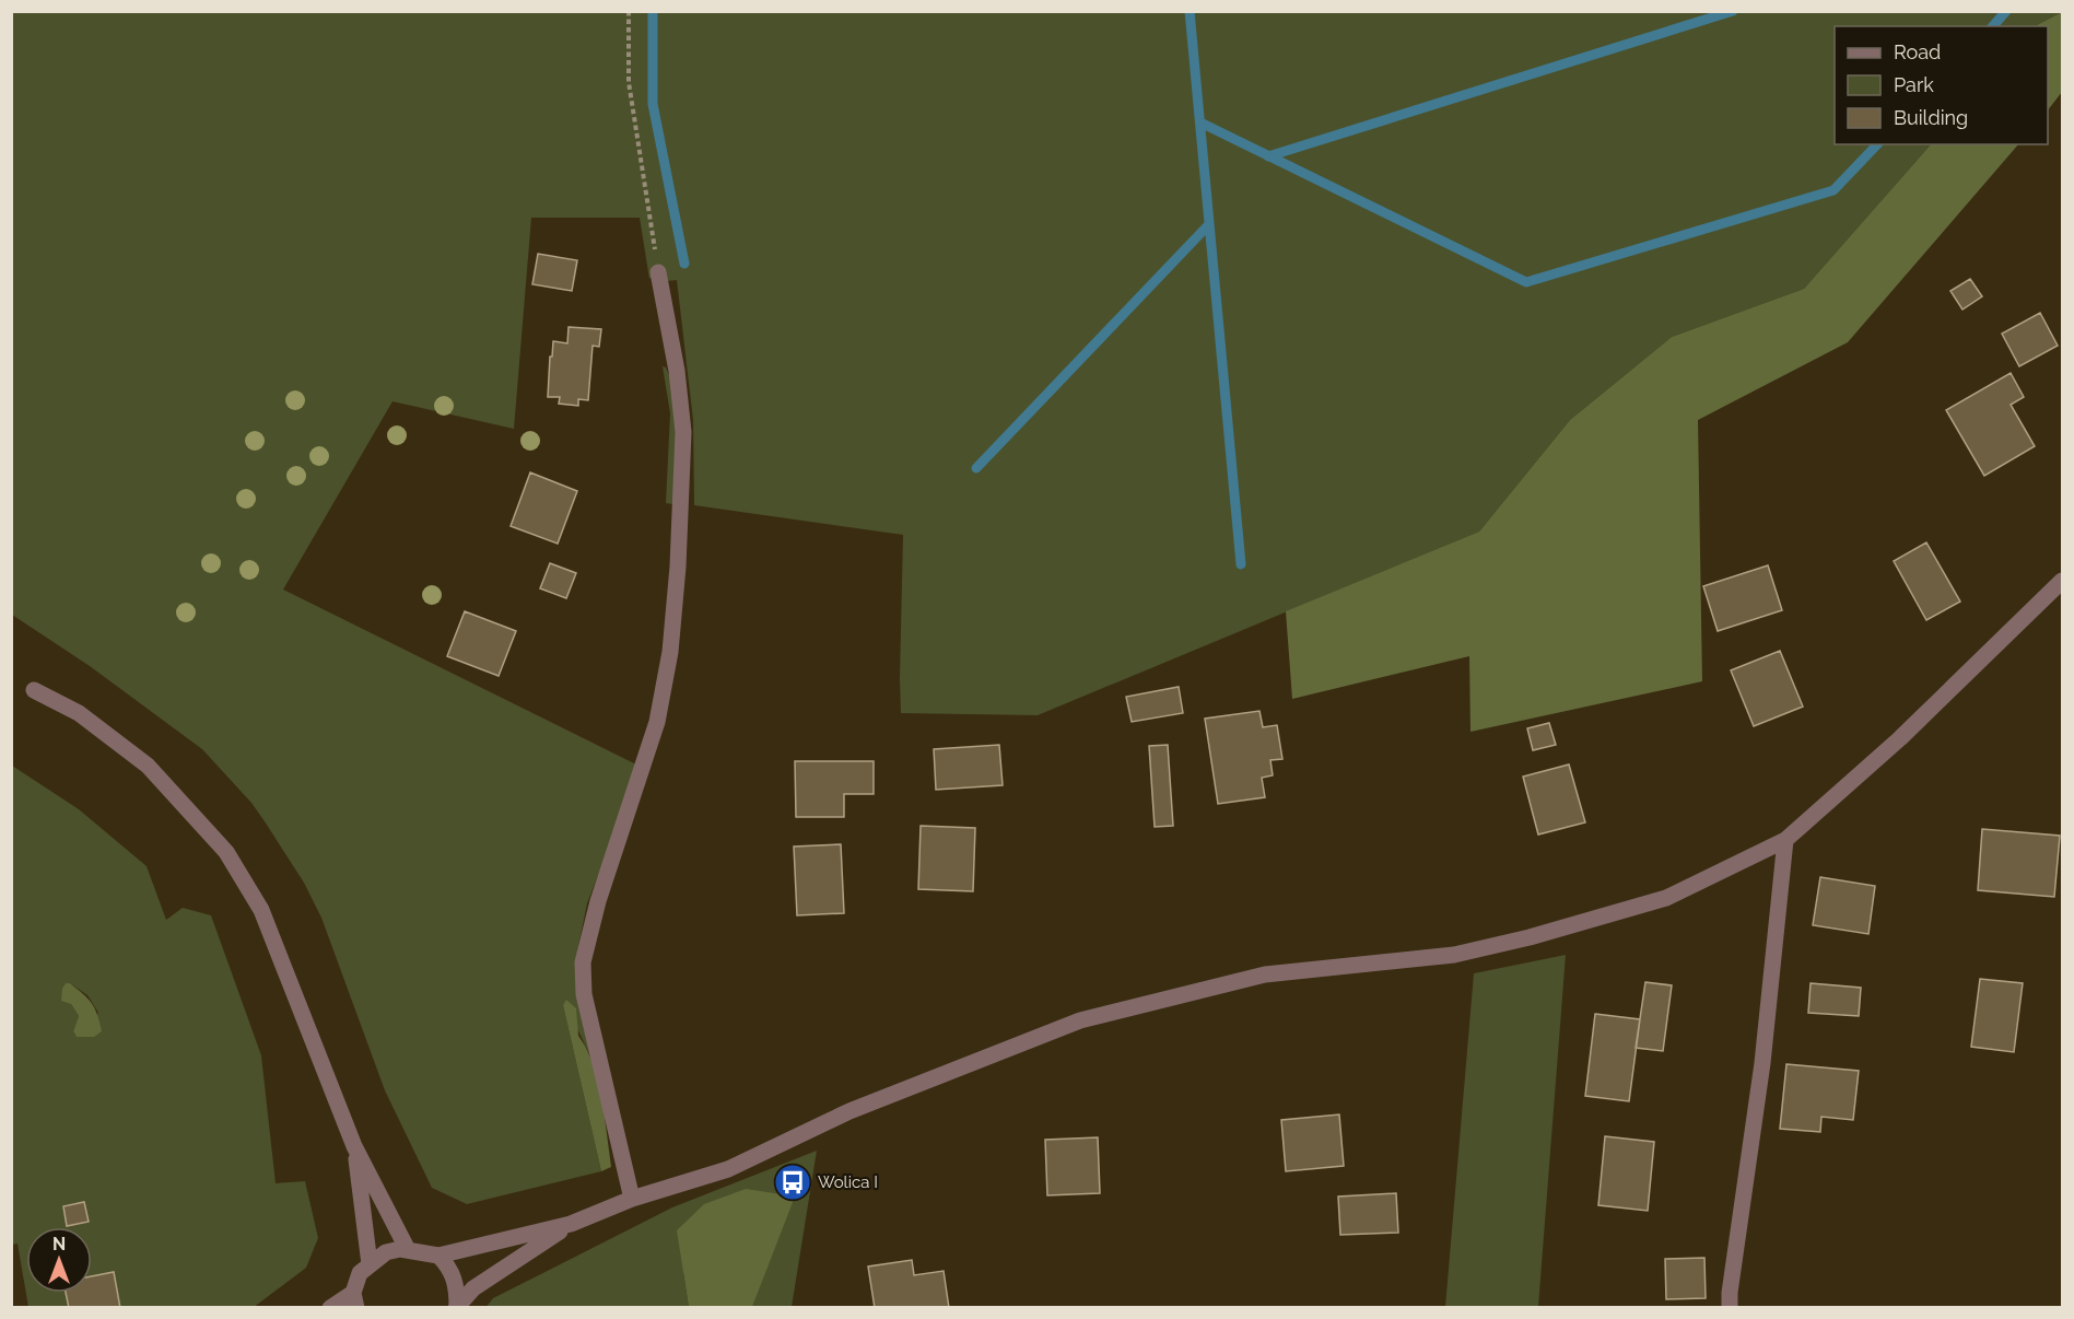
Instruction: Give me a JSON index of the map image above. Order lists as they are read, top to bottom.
{
  "places": {
    "bus stop": ["Wolica I"]
  },
  "legend": ["Road", "Park", "Building"],
  "north": "top"
}
